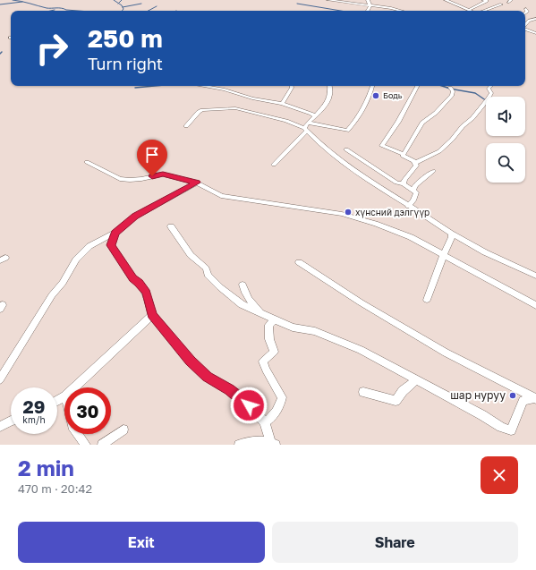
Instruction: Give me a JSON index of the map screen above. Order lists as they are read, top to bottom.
{
  "places": ["Бодь", "хүнсний дэлгүүр", "шар нуруу"],
  "page": {
    "turn": ["250 m", "Turn right"],
    "speed": "29 km/h",
    "limit": "30",
    "heading": ["2 min", "470 m · 20:42"],
    "buttons": ["Exit", "Share"]
  }
}
